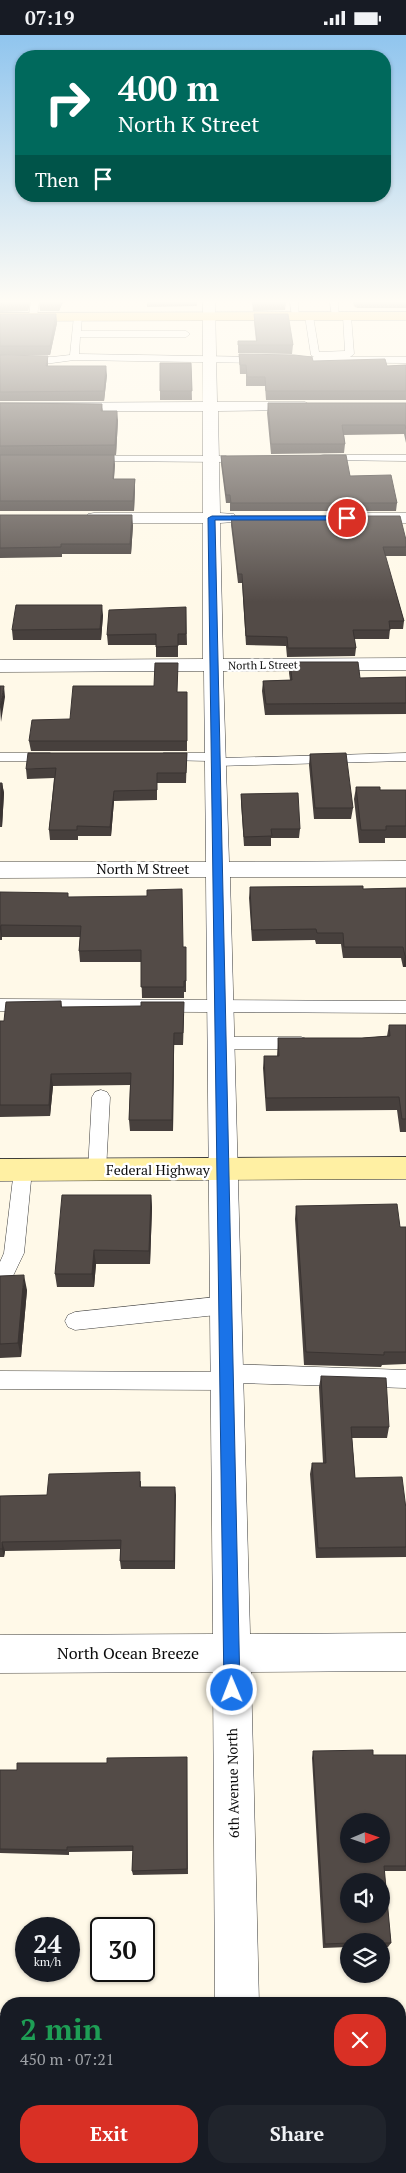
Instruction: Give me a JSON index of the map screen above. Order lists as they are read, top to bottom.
{
  "streets": {
    "main road": ["Federal Highway"],
    "street": [
      "North L Street",
      "North M Street",
      "North Ocean Breeze",
      "6th Avenue North"
    ]
  },
  "crossings": [
    ["North L Street", "6th Avenue North"],
    ["North M Street", "6th Avenue North"],
    ["Federal Highway", "6th Avenue North"],
    ["North Ocean Breeze", "6th Avenue North"]
  ],
  "north": "right",
  "page": {
    "status": "07:19",
    "turn": ["400 m", "North K Street"],
    "then": "Then",
    "speed": "24 km/h",
    "limit": "30",
    "heading": ["2 min", "450 m · 07:21"],
    "buttons": ["Exit", "Share"]
  }
}
